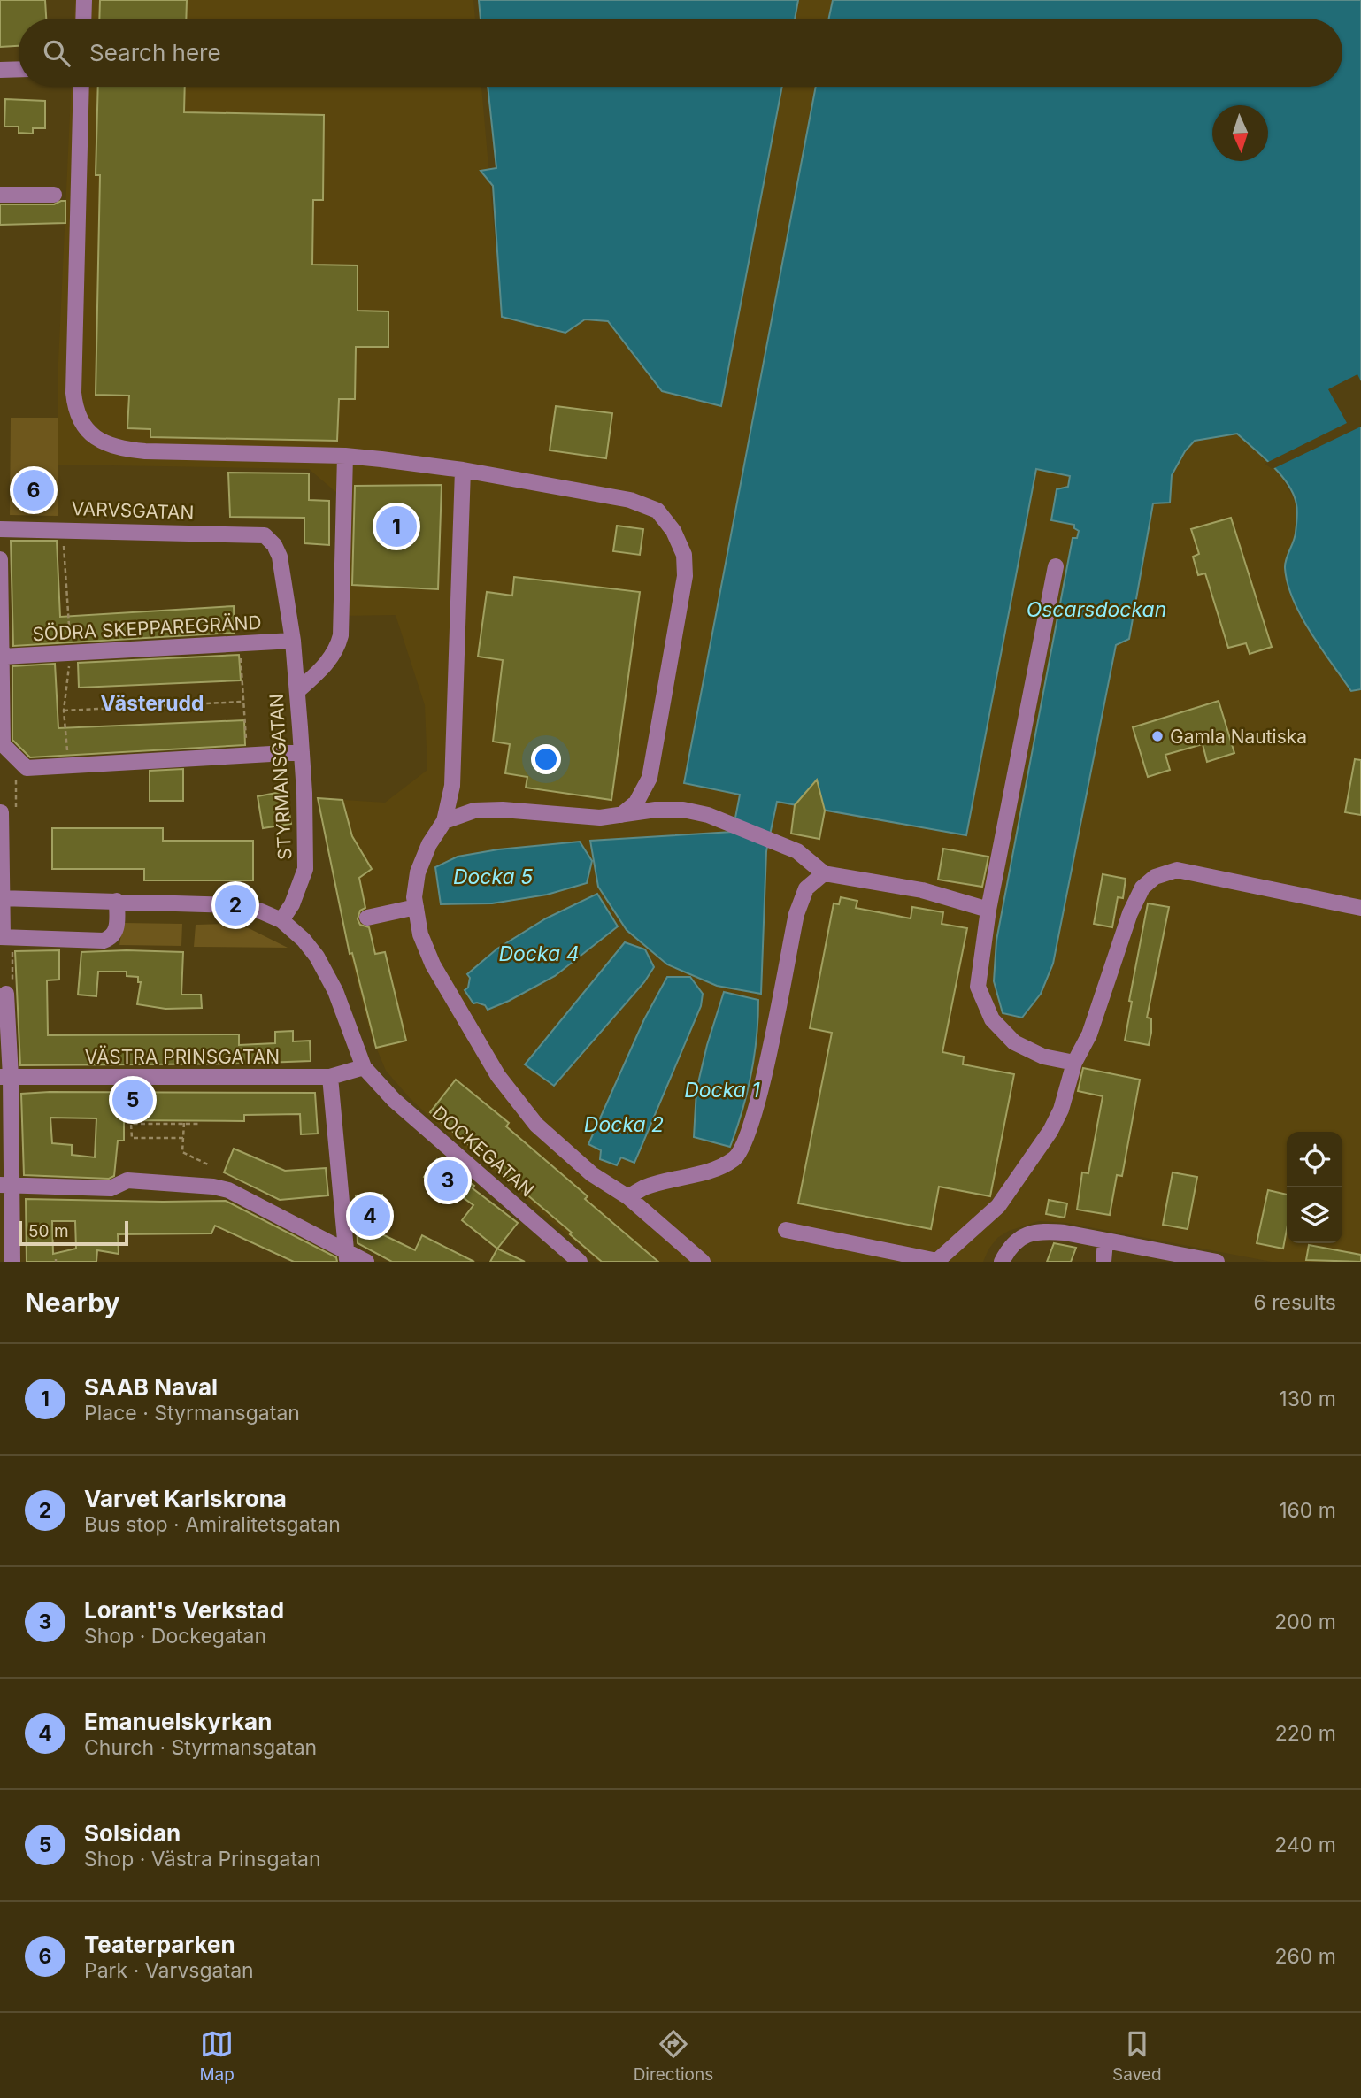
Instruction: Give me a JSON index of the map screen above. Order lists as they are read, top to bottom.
{
  "streets": {
    "street": [
      "VARVSGATAN",
      "SÖDRA SKEPPAREGRÄND",
      "STYRMANSGATAN",
      "VÄSTRA PRINSGATAN",
      "DOCKEGATAN"
    ]
  },
  "crossings": [
    ["VARVSGATAN", "STYRMANSGATAN"],
    ["SÖDRA SKEPPAREGRÄND", "STYRMANSGATAN"],
    ["VÄSTRA PRINSGATAN", "DOCKEGATAN"]
  ],
  "districts": ["Västerudd"],
  "water": [
    "Oscarsdockan",
    "Docka 5",
    "Docka 4",
    "Docka 1",
    "Docka 2"
  ],
  "places": ["Gamla Nautiska"],
  "scale_bar": "50 m",
  "north": "bottom",
  "page": {
    "search": "Search here",
    "pins": [
      "6",
      "1",
      "2",
      "5",
      "3",
      "4"
    ],
    "scale": "50 m",
    "heading": ["Nearby", "6 results"],
    "list": [
      {
        "mark": "1",
        "name": "SAAB Naval",
        "note": "Place · Styrmansgatan",
        "value": "130 m"
      },
      {
        "mark": "2",
        "name": "Varvet Karlskrona",
        "note": "Bus stop · Amiralitetsgatan",
        "value": "160 m"
      },
      {
        "mark": "3",
        "name": "Lorant's Verkstad",
        "note": "Shop · Dockegatan",
        "value": "200 m"
      },
      {
        "mark": "4",
        "name": "Emanuelskyrkan",
        "note": "Church · Styrmansgatan",
        "value": "220 m"
      },
      {
        "mark": "5",
        "name": "Solsidan",
        "note": "Shop · Västra Prinsgatan",
        "value": "240 m"
      },
      {
        "mark": "6",
        "name": "Teaterparken",
        "note": "Park · Varvsgatan",
        "value": "260 m"
      }
    ],
    "nav": ["Map", "Directions", "Saved"]
  }
}
